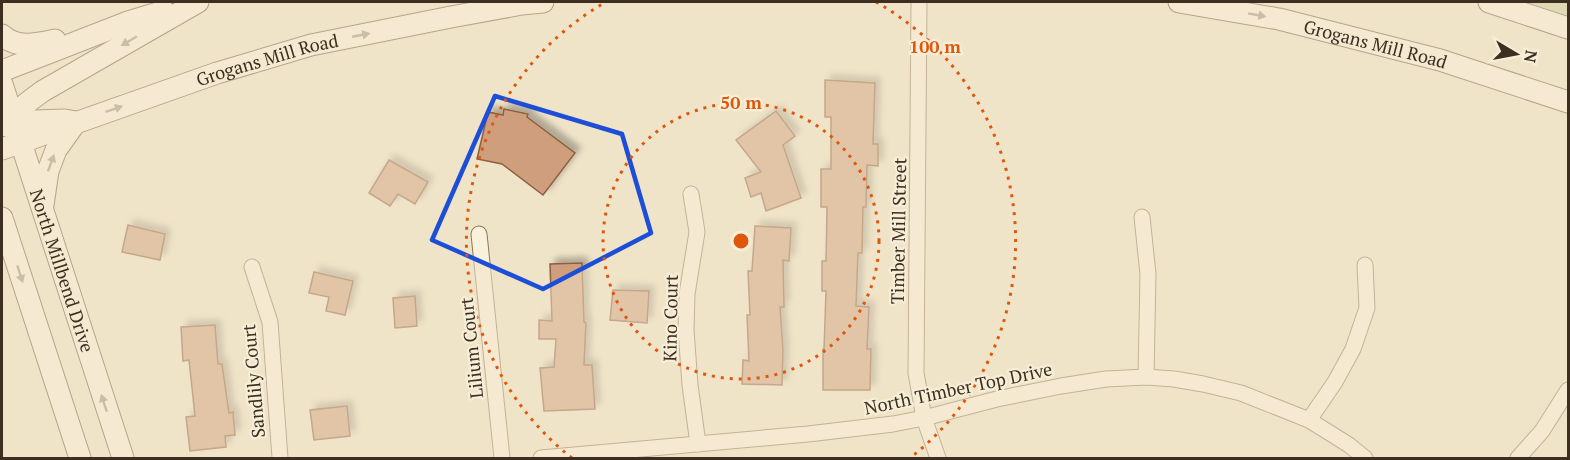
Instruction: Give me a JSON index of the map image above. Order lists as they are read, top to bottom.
{
  "streets": {
    "main road": ["Grogans Mill Road", "North Millbend Drive"],
    "street": [
      "Timber Mill Street",
      "Kino Court",
      "Lilium Court",
      "Sandlily Court",
      "North Timber Top Drive"
    ]
  },
  "crossings": [
    ["Grogans Mill Road", "North Millbend Drive"],
    ["Timber Mill Street", "North Timber Top Drive"],
    ["Kino Court", "North Timber Top Drive"]
  ],
  "north": "right",
  "rings": ["100 m", "50 m"]
}
